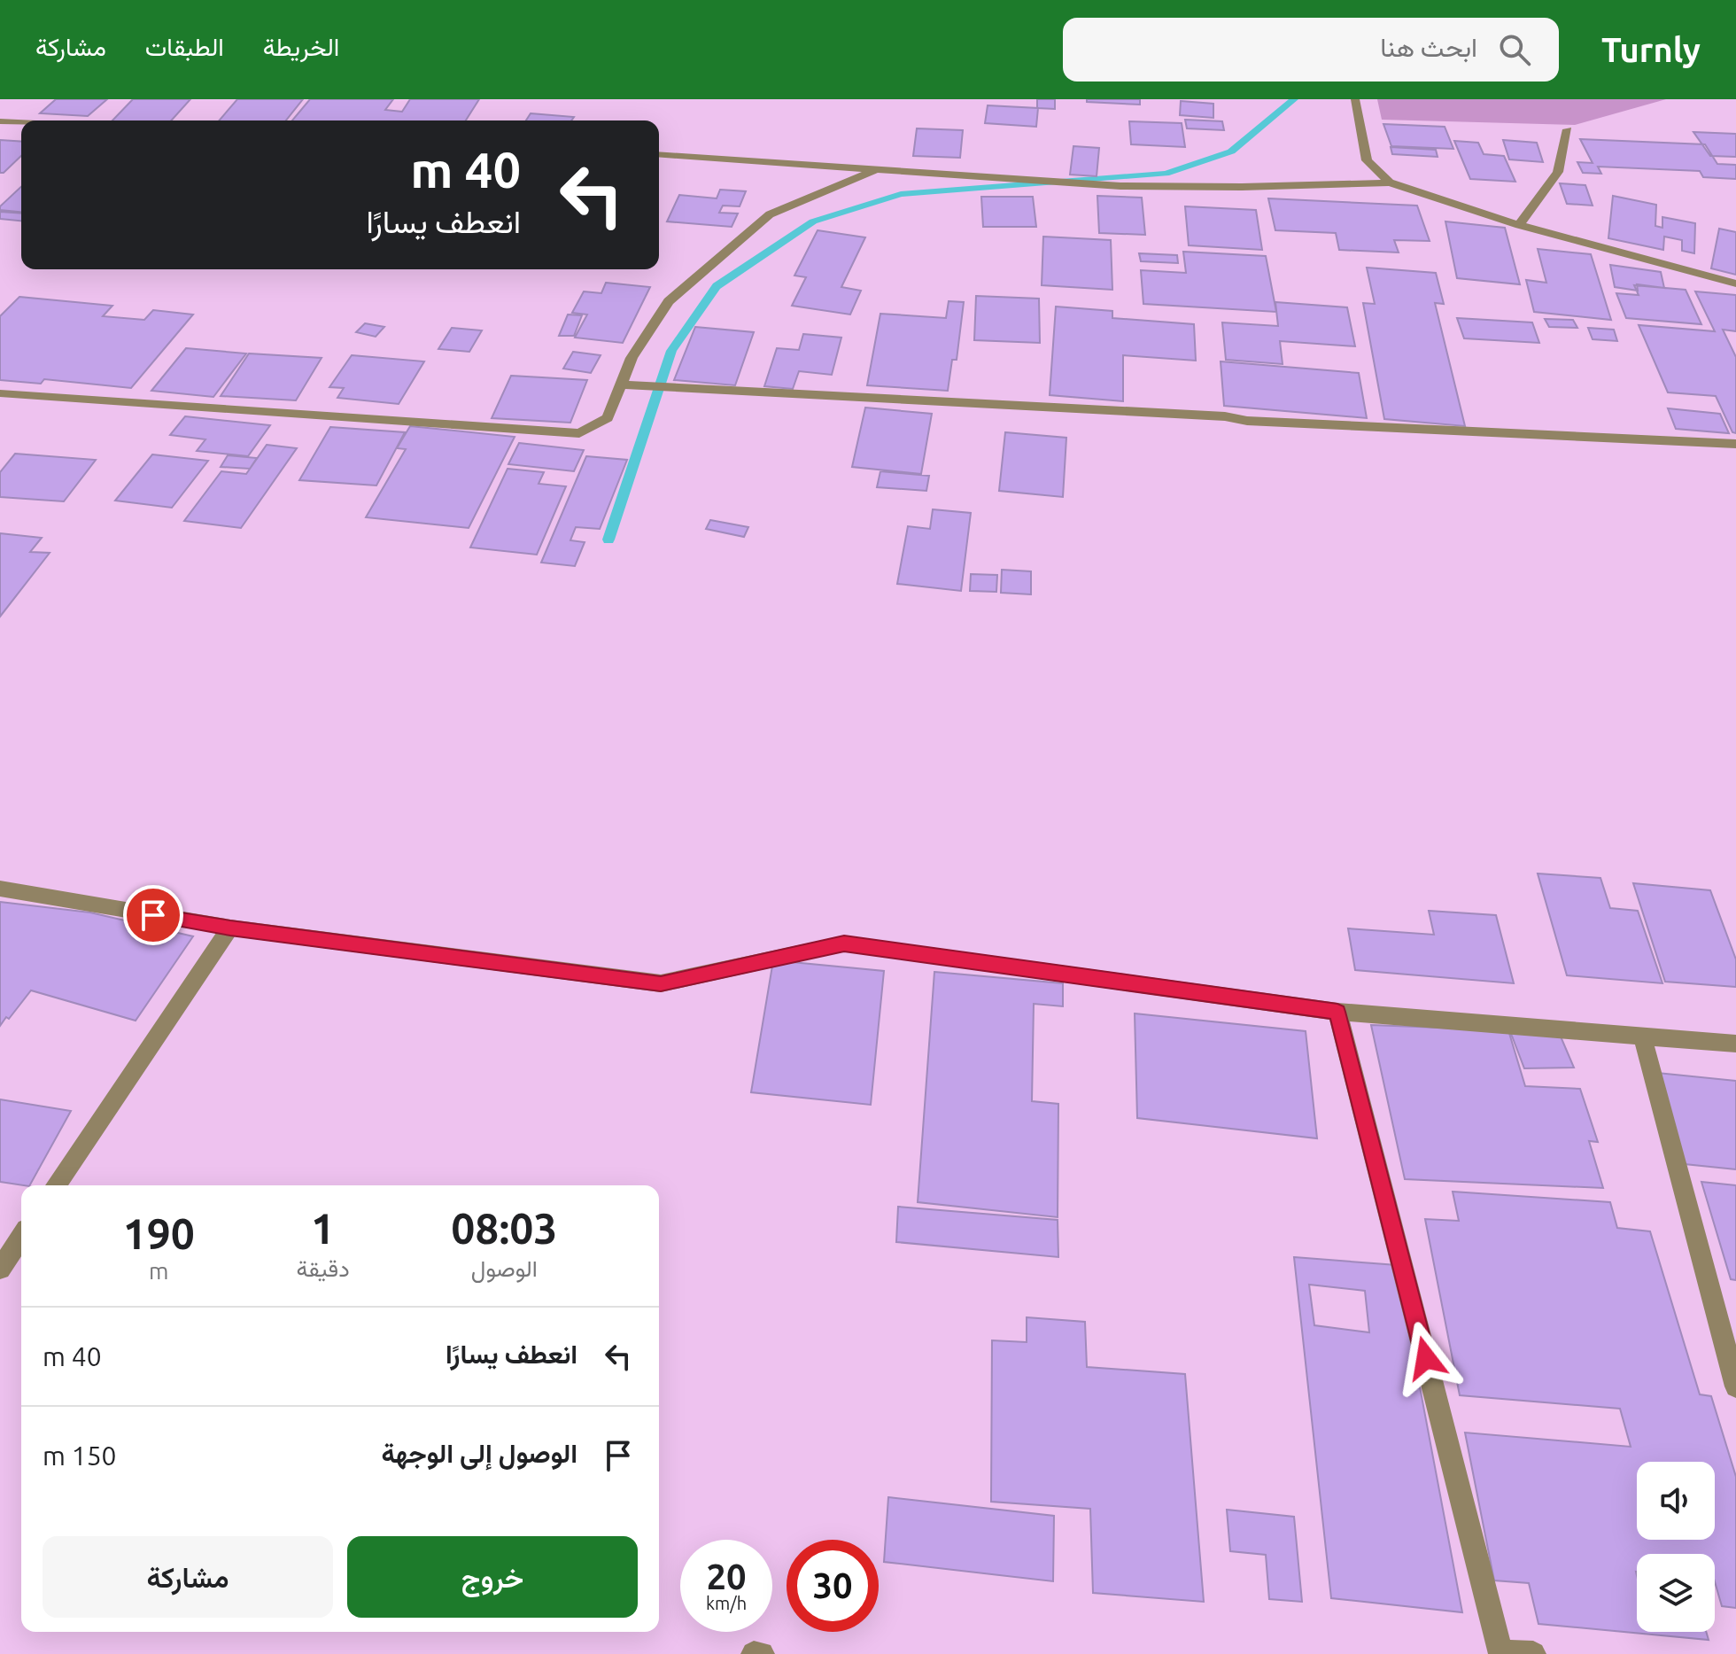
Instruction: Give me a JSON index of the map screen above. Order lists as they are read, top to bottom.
{
  "page": {
    "header": "Turnly",
    "search": "ابحث هنا",
    "nav": ["الخريطة", "الطبقات", "مشاركة"],
    "turn": ["40 m", "انعطف يسارًا"],
    "eta": [
      "08:03",
      "الوصول",
      "1",
      "دقيقة",
      "190",
      "m"
    ],
    "list": [
      {
        "name": "انعطف يسارًا",
        "value": "40 m"
      },
      {
        "name": "الوصول إلى الوجهة",
        "value": "150 m"
      }
    ],
    "buttons": ["خروج", "مشاركة"],
    "speed": "20 km/h",
    "limit": "30"
  }
}
